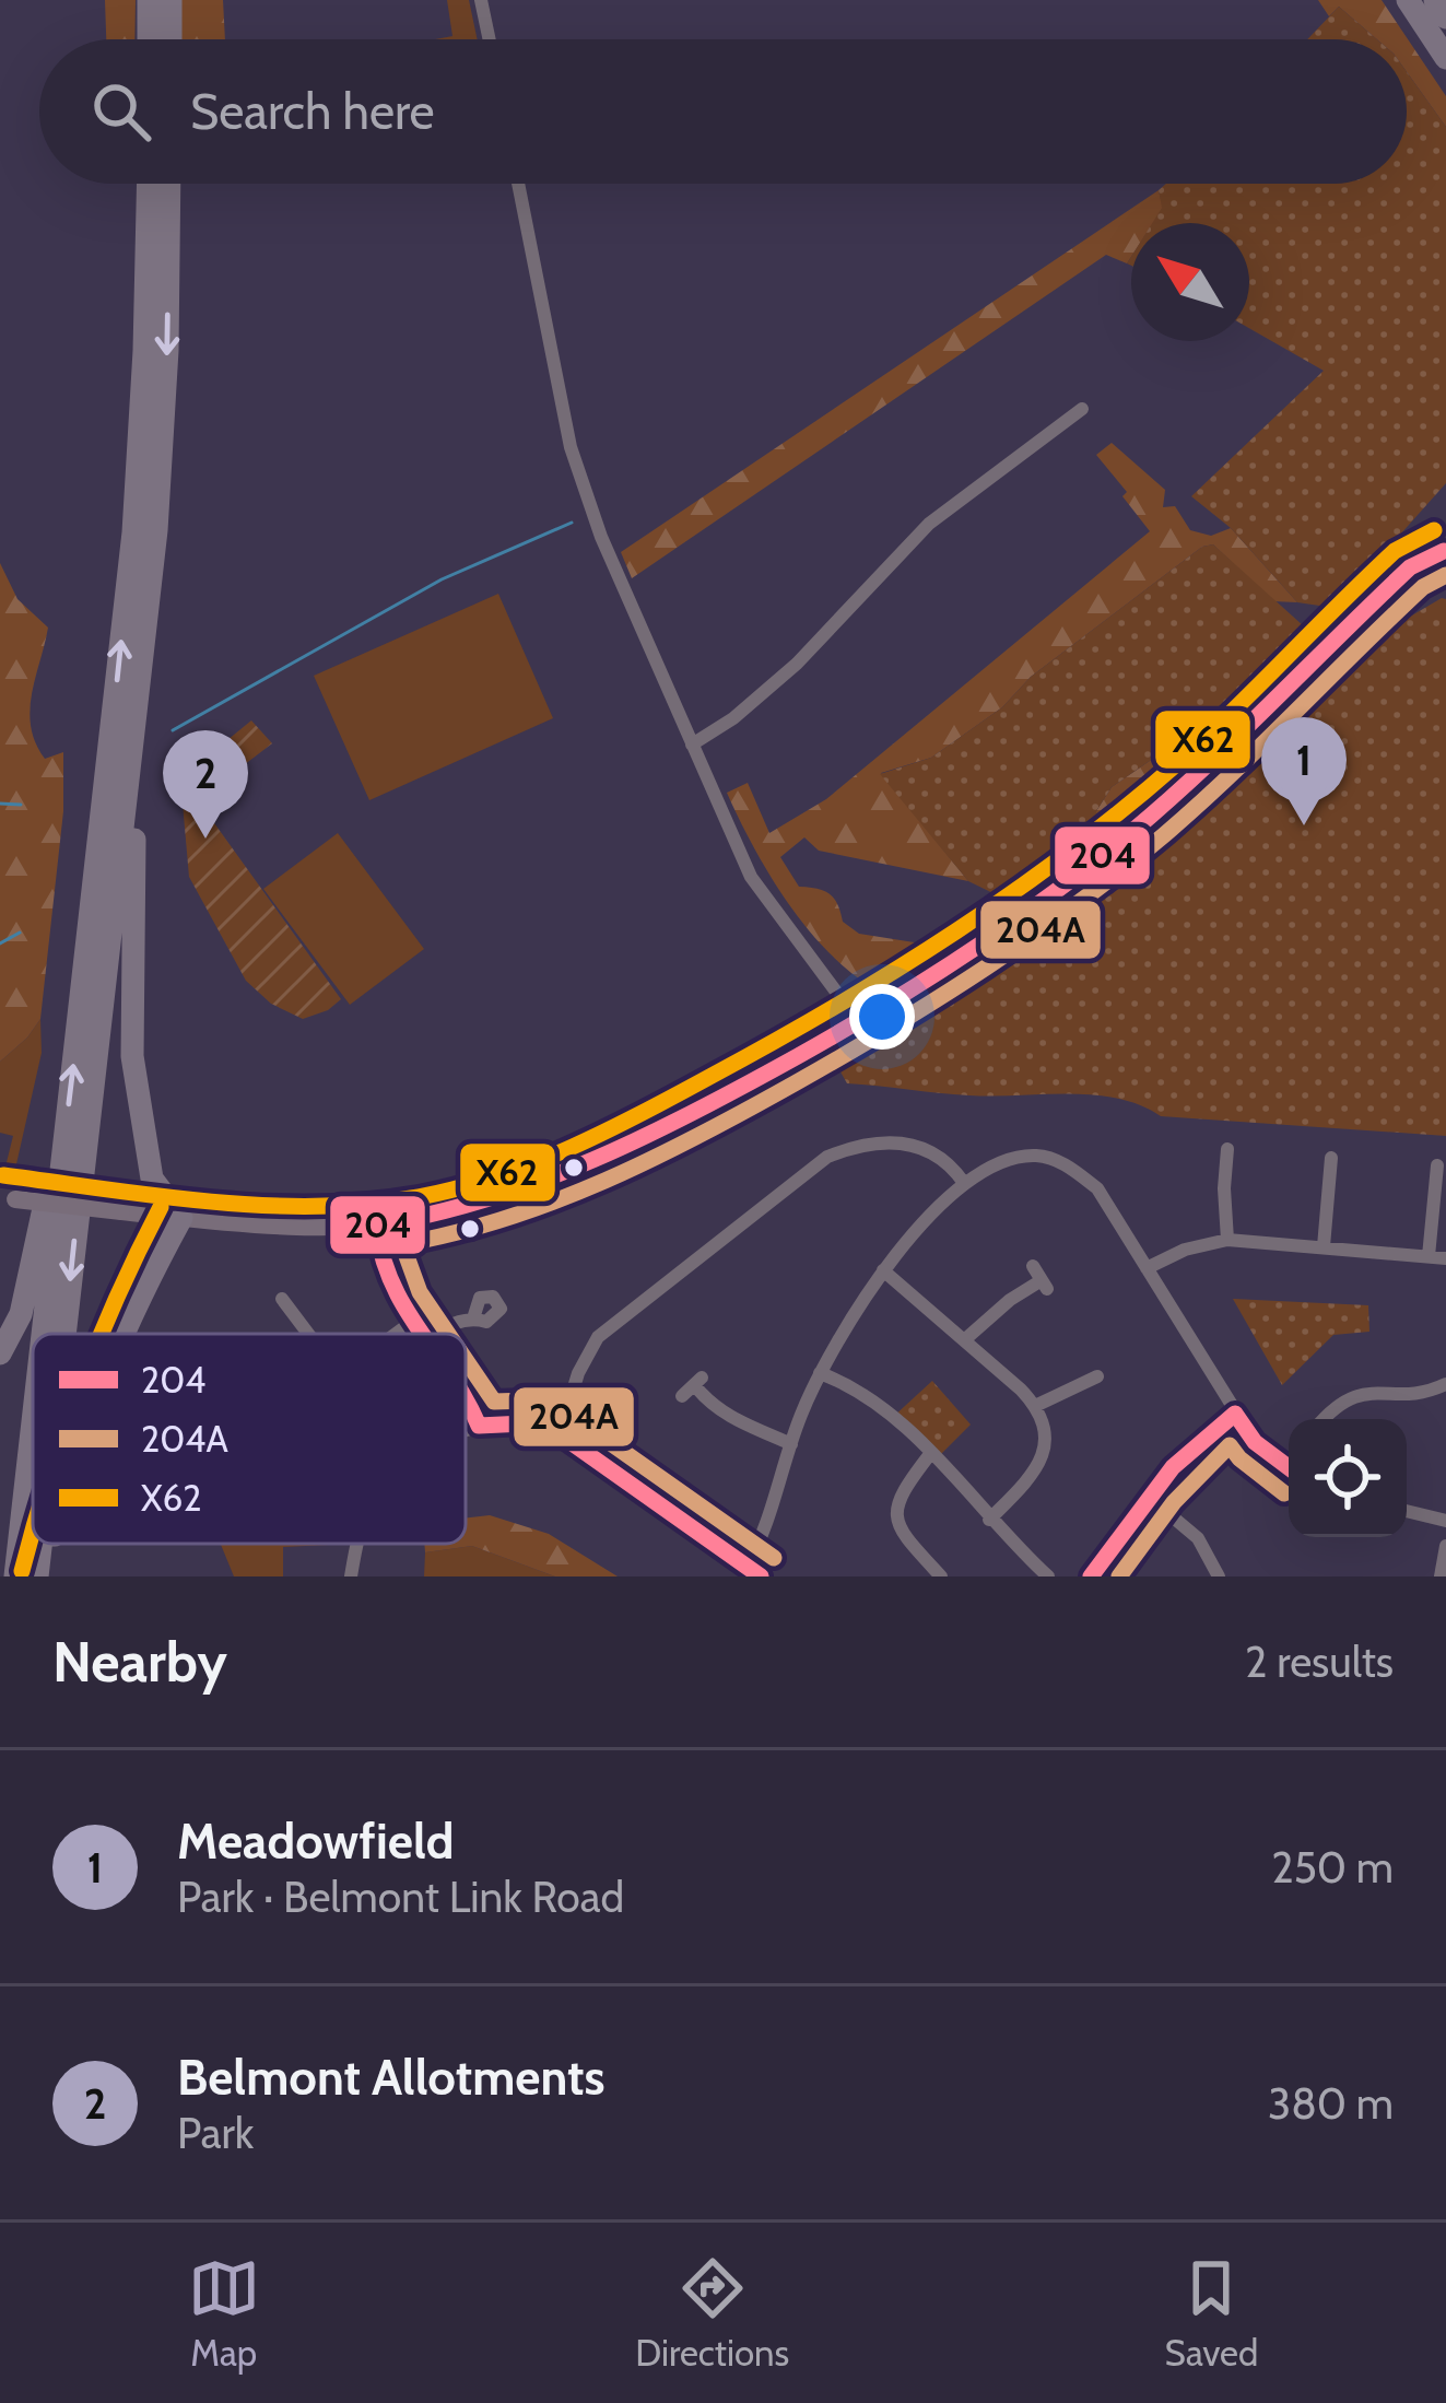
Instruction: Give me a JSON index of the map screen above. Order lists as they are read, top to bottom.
{
  "lines": ["transit line X62", "transit line 204", "transit line 204A"],
  "legend": ["204", "204A", "X62"],
  "north": "top left",
  "page": {
    "search": "Search here",
    "pins": ["1", "2"],
    "heading": ["Nearby", "2 results"],
    "list": [
      {
        "mark": "1",
        "name": "Meadowfield",
        "note": "Park · Belmont Link Road",
        "value": "250 m"
      },
      {
        "mark": "2",
        "name": "Belmont Allotments",
        "note": "Park",
        "value": "380 m"
      }
    ],
    "nav": ["Map", "Directions", "Saved"]
  }
}
